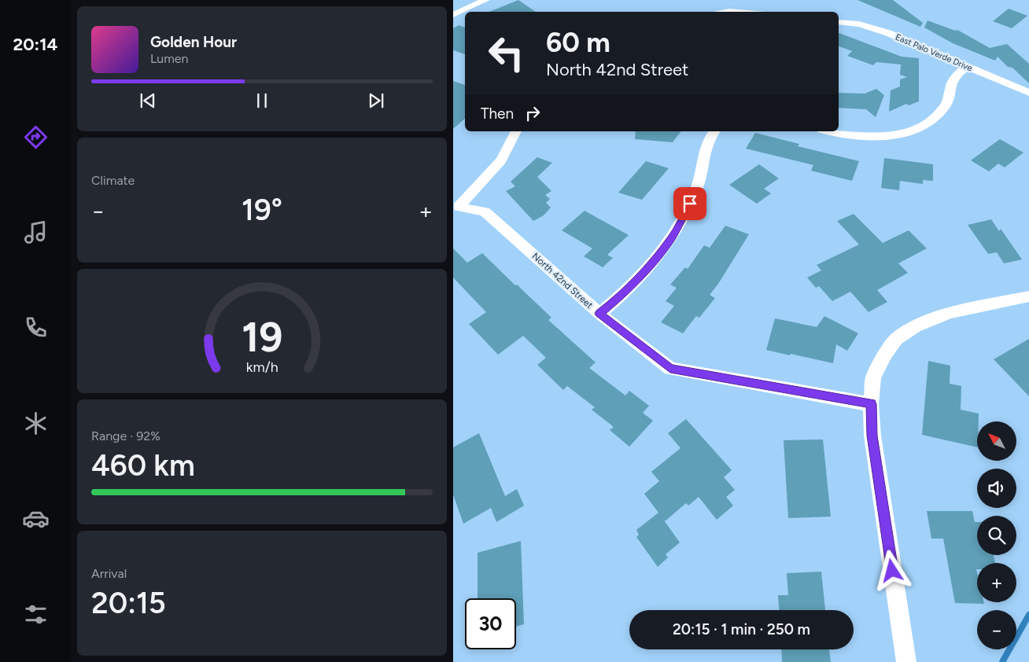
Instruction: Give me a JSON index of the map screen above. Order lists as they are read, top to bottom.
{
  "streets": {
    "street": ["East Palo Verde Drive", "North 42nd Street"]
  },
  "north": "top left",
  "page": {
    "tabs": "20:14",
    "turn": ["60 m", "North 42nd Street"],
    "song": ["Golden Hour", "Lumen"],
    "then": "Then",
    "tile": [
      "Climate",
      ["Range · 92%", "460 km"],
      ["Arrival", "20:15"]
    ],
    "heat": ["−", "19°", "+"],
    "map_buttons": ["+", "−"],
    "limit": "30",
    "trip": "20:15 · 1 min · 250 m",
    "gauge": ["19", "km/h"]
  }
}
